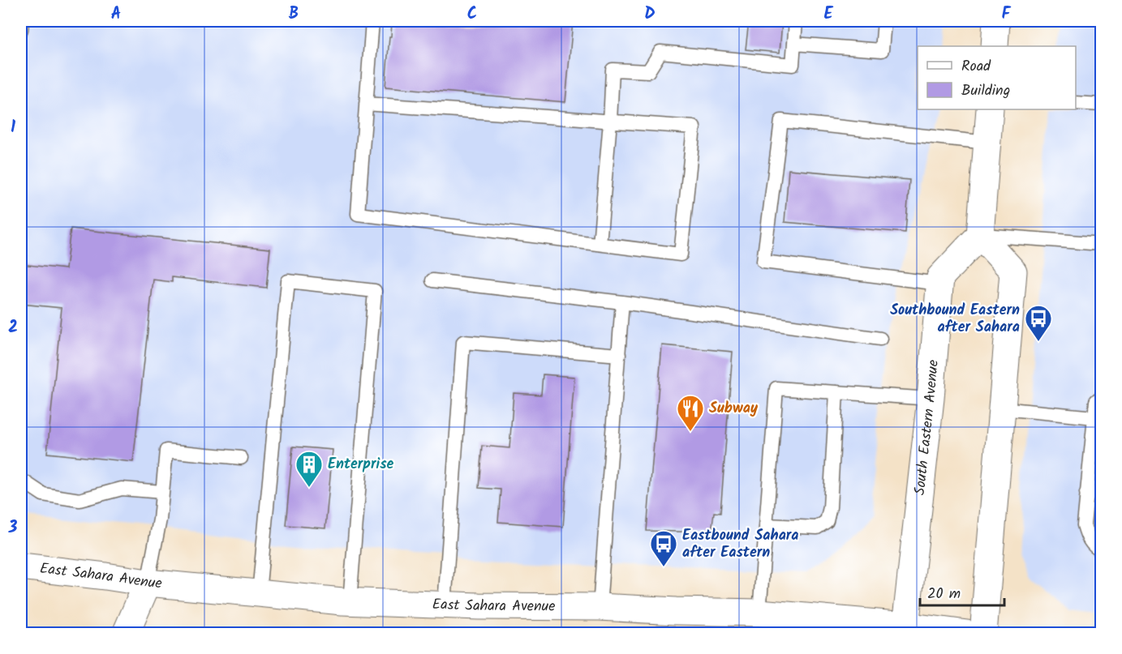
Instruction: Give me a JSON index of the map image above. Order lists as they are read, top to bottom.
{
  "streets": {
    "main road": ["South Eastern Avenue", "East Sahara Avenue"]
  },
  "crossings": [
    ["South Eastern Avenue", "East Sahara Avenue"]
  ],
  "places": {
    "bus stop": ["Southbound Eastern after Sahara", "Eastbound Sahara after Eastern"],
    "restaurant": ["Subway"],
    "building": ["Enterprise"]
  },
  "legend": ["Road", "Building"],
  "scale_bar": "20 m",
  "grid": {
    "columns": [
      "A",
      "B",
      "C",
      "D",
      "E",
      "F"
    ],
    "rows": ["1", "2", "3"]
  }
}
